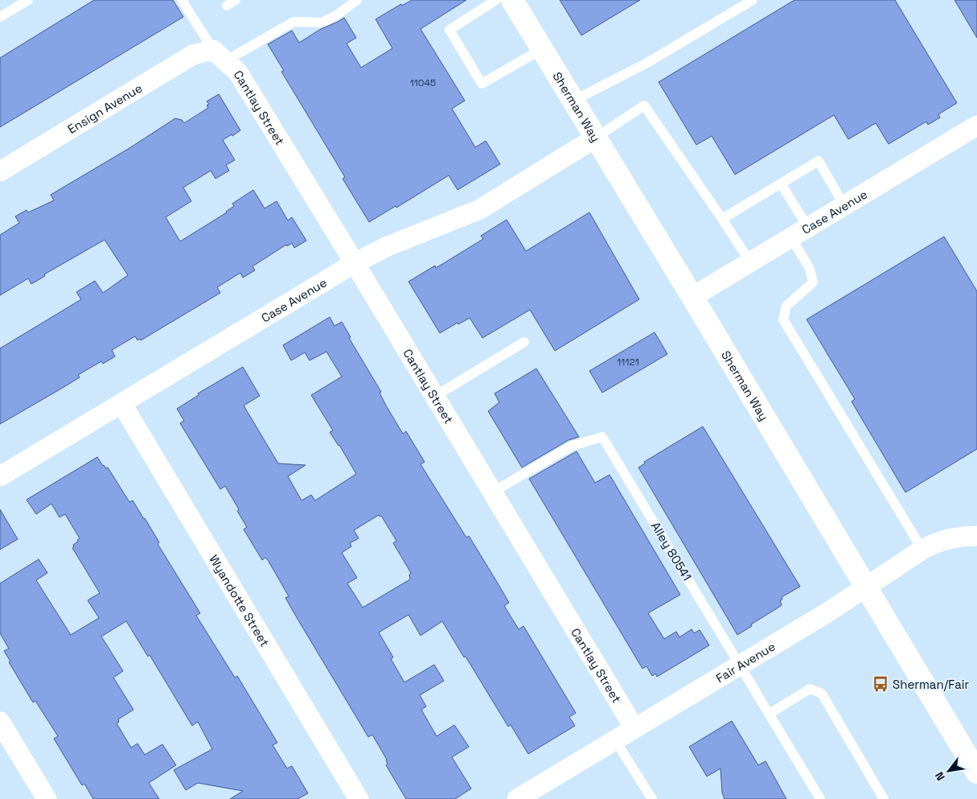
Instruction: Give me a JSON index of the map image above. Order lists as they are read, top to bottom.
{
  "streets": {
    "main road": ["Sherman Way"],
    "street": [
      "Ensign Avenue",
      "Cantlay Street",
      "Case Avenue",
      "Wyandotte Street",
      "Fair Avenue"
    ],
    "lane": ["Alley 80541"]
  },
  "crossings": [
    ["Sherman Way", "Case Avenue"],
    ["Sherman Way", "Fair Avenue"],
    ["Ensign Avenue", "Cantlay Street"],
    ["Cantlay Street", "Case Avenue"],
    ["Cantlay Street", "Alley 80541"],
    ["Cantlay Street", "Fair Avenue"],
    ["Case Avenue", "Wyandotte Street"],
    ["Alley 80541", "Fair Avenue"]
  ],
  "places": {
    "bus stop": ["Sherman/Fair"]
  },
  "house_numbers": ["11045", "11121"],
  "north": "bottom left"
}
